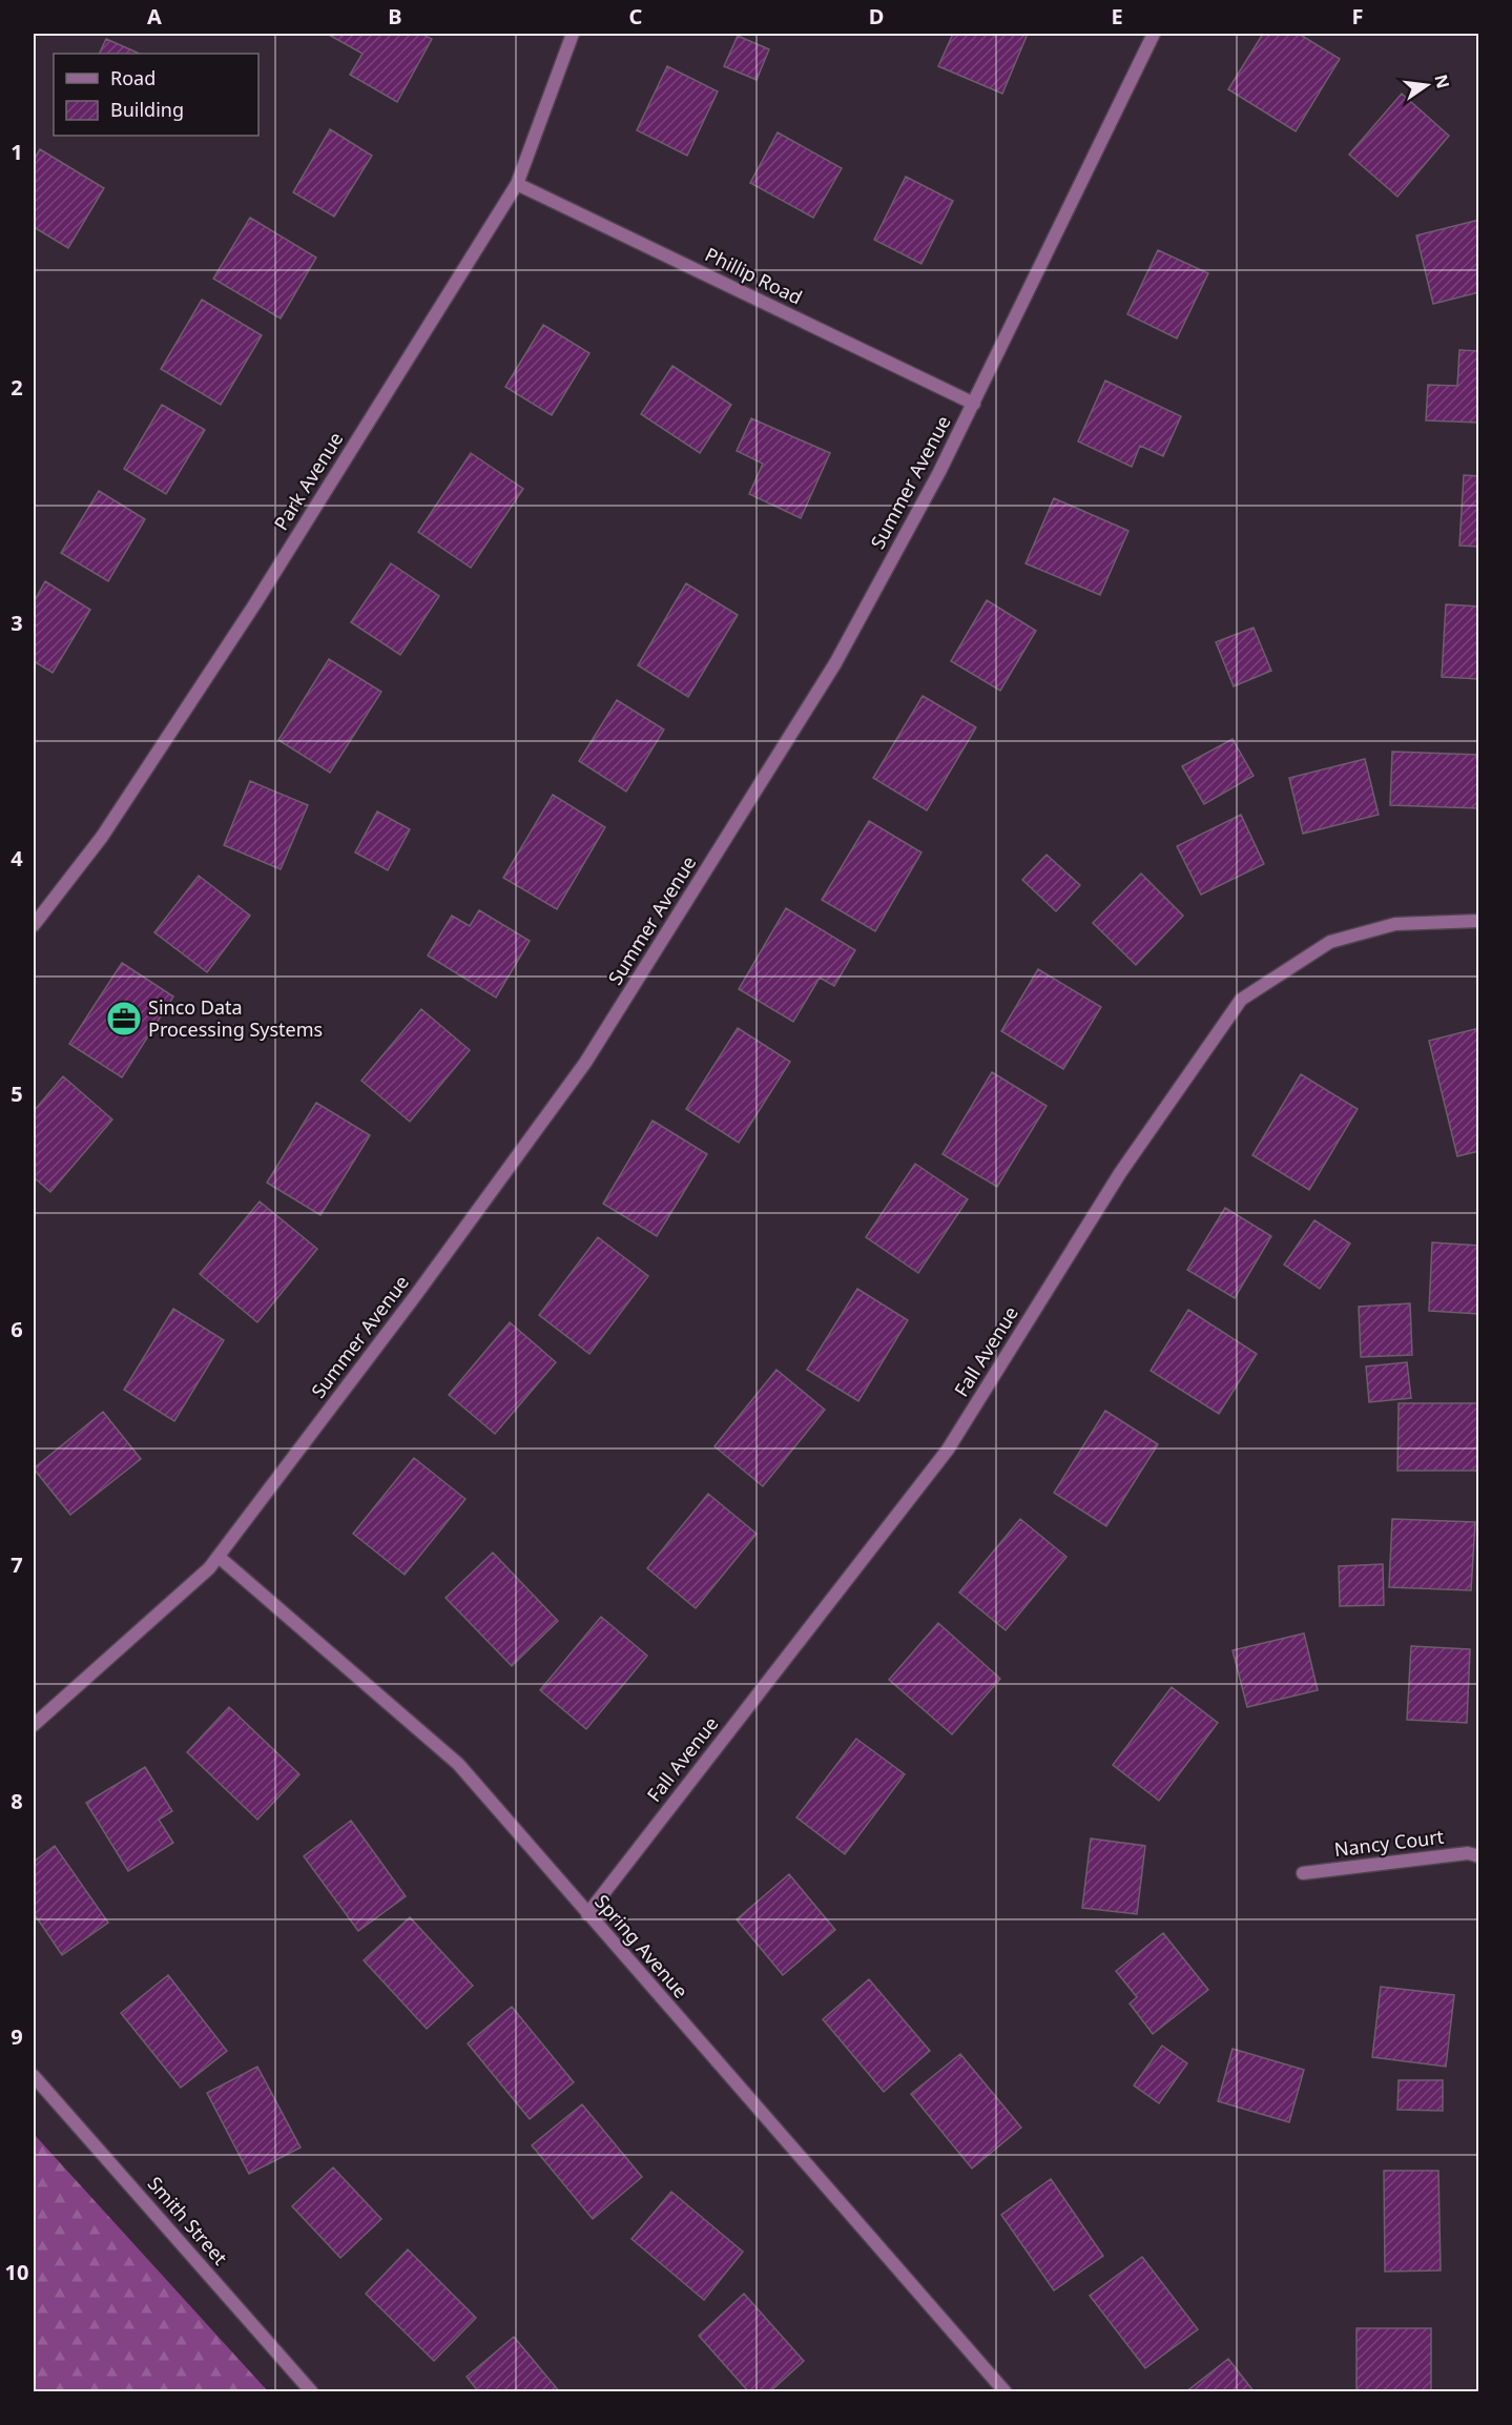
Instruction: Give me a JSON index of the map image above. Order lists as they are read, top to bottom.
{
  "streets": {
    "street": [
      "Phillip Road",
      "Park Avenue",
      "Summer Avenue",
      "Fall Avenue",
      "Nancy Court",
      "Spring Avenue",
      "Smith Street"
    ]
  },
  "crossings": [
    ["Phillip Road", "Park Avenue"],
    ["Phillip Road", "Summer Avenue"],
    ["Summer Avenue", "Spring Avenue"],
    ["Fall Avenue", "Spring Avenue"]
  ],
  "places": {
    "office": ["Sinco Data Processing Systems"]
  },
  "legend": ["Road", "Building"],
  "north": "right",
  "grid": {
    "columns": [
      "A",
      "B",
      "C",
      "D",
      "E",
      "F"
    ],
    "rows": [
      "1",
      "2",
      "3",
      "4",
      "5",
      "6",
      "7",
      "8",
      "9",
      "10"
    ]
  }
}
